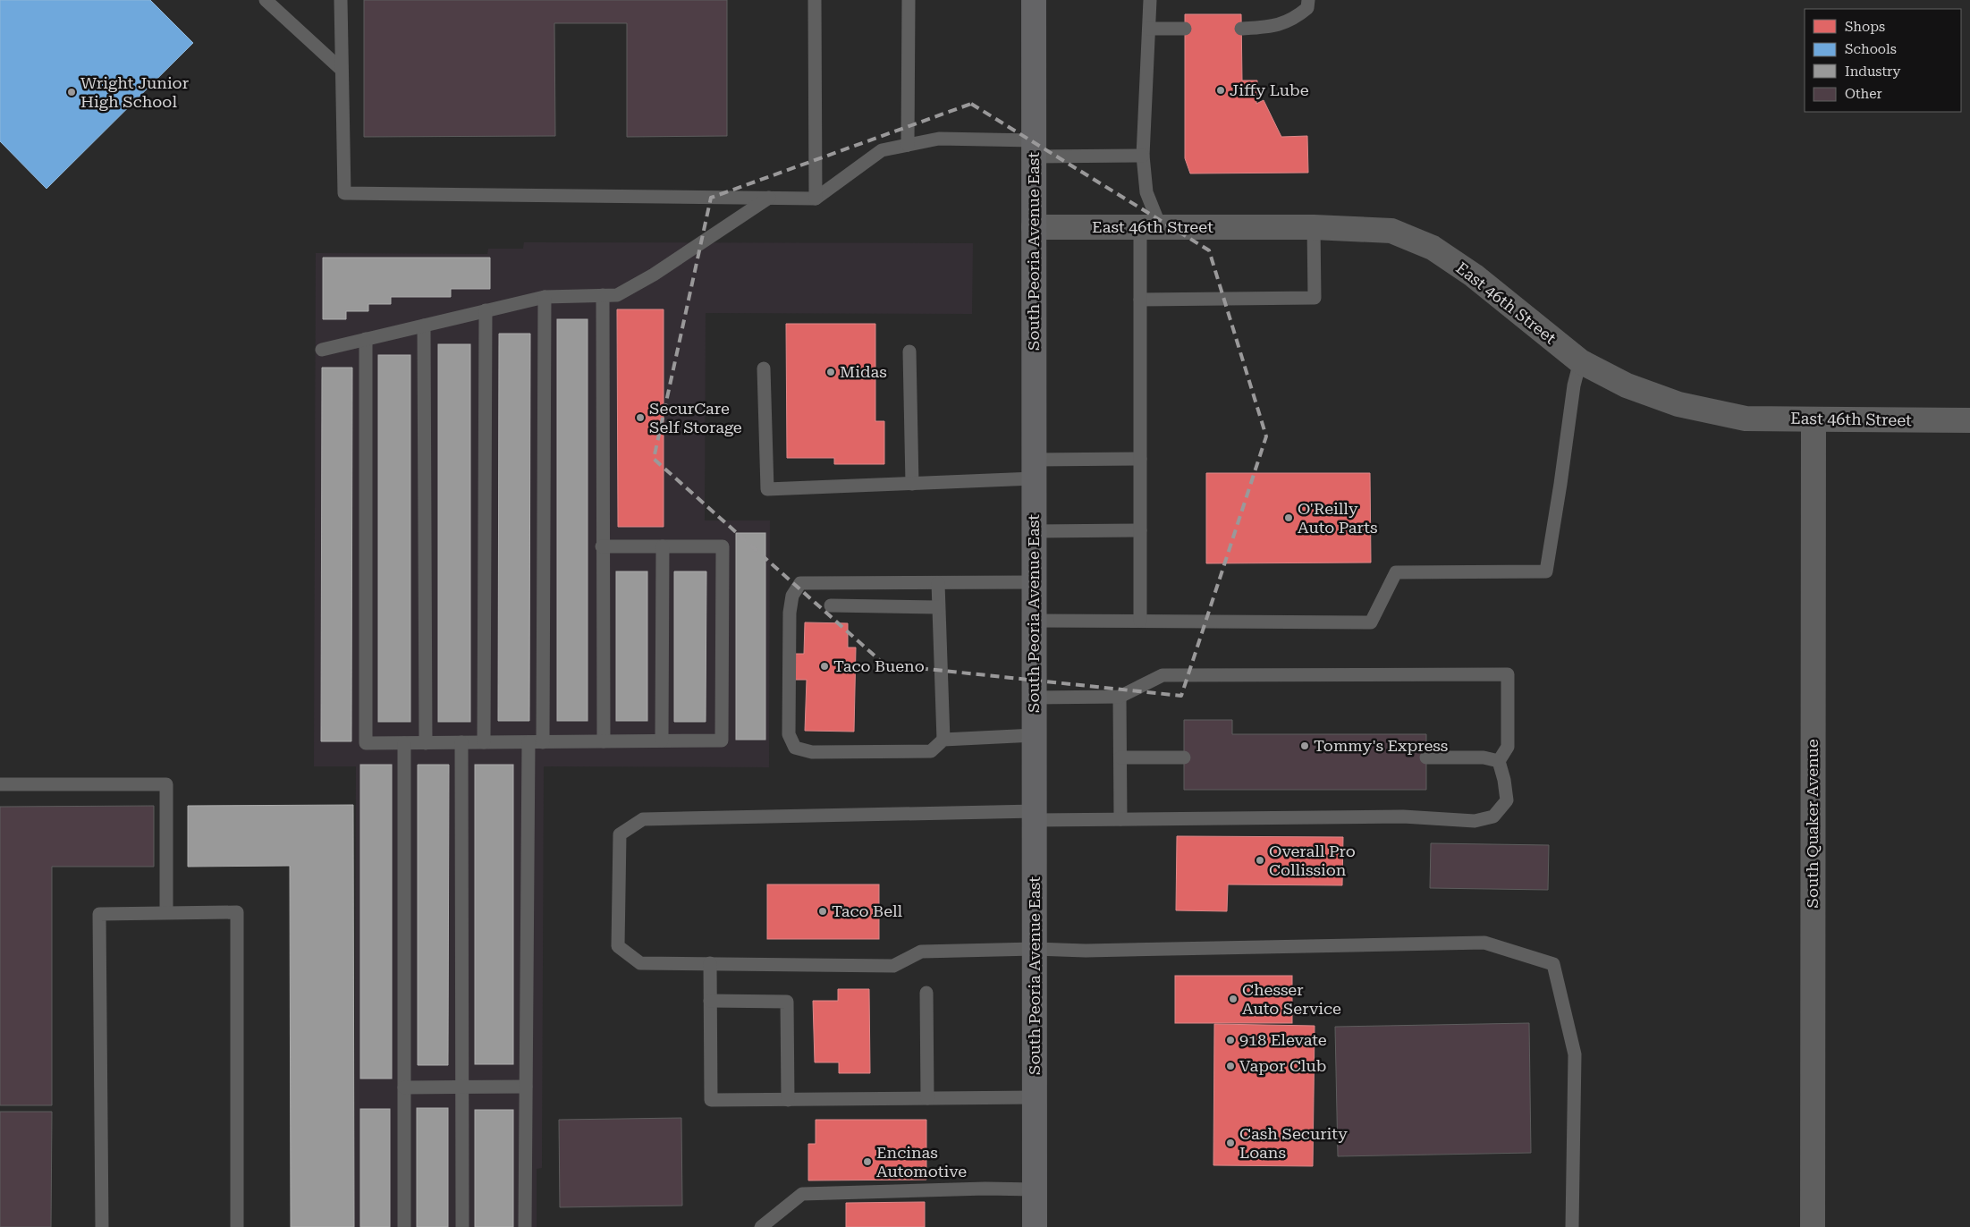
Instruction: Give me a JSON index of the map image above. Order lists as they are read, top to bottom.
{
  "streets": {
    "main road": ["South Peoria Avenue East"],
    "street": ["East 46th Street", "South Quaker Avenue"]
  },
  "crossings": [
    ["East 46th Street", "South Peoria Avenue East"],
    ["East 46th Street", "South Quaker Avenue"]
  ],
  "places": [
    "Jiffy Lube",
    "Wright Junior High School",
    "Midas",
    "SecurCare Self Storage",
    "O'Reilly Auto Parts",
    "Taco Bueno",
    "Tommy's Express",
    "Overall Pro Collission",
    "Taco Bell",
    "Chesser Auto Service",
    "918 Elevate",
    "Vapor Club",
    "Cash Security Loans",
    "Encinas Automotive"
  ],
  "legend": [
    "Shops",
    "Schools",
    "Industry",
    "Other"
  ]
}
